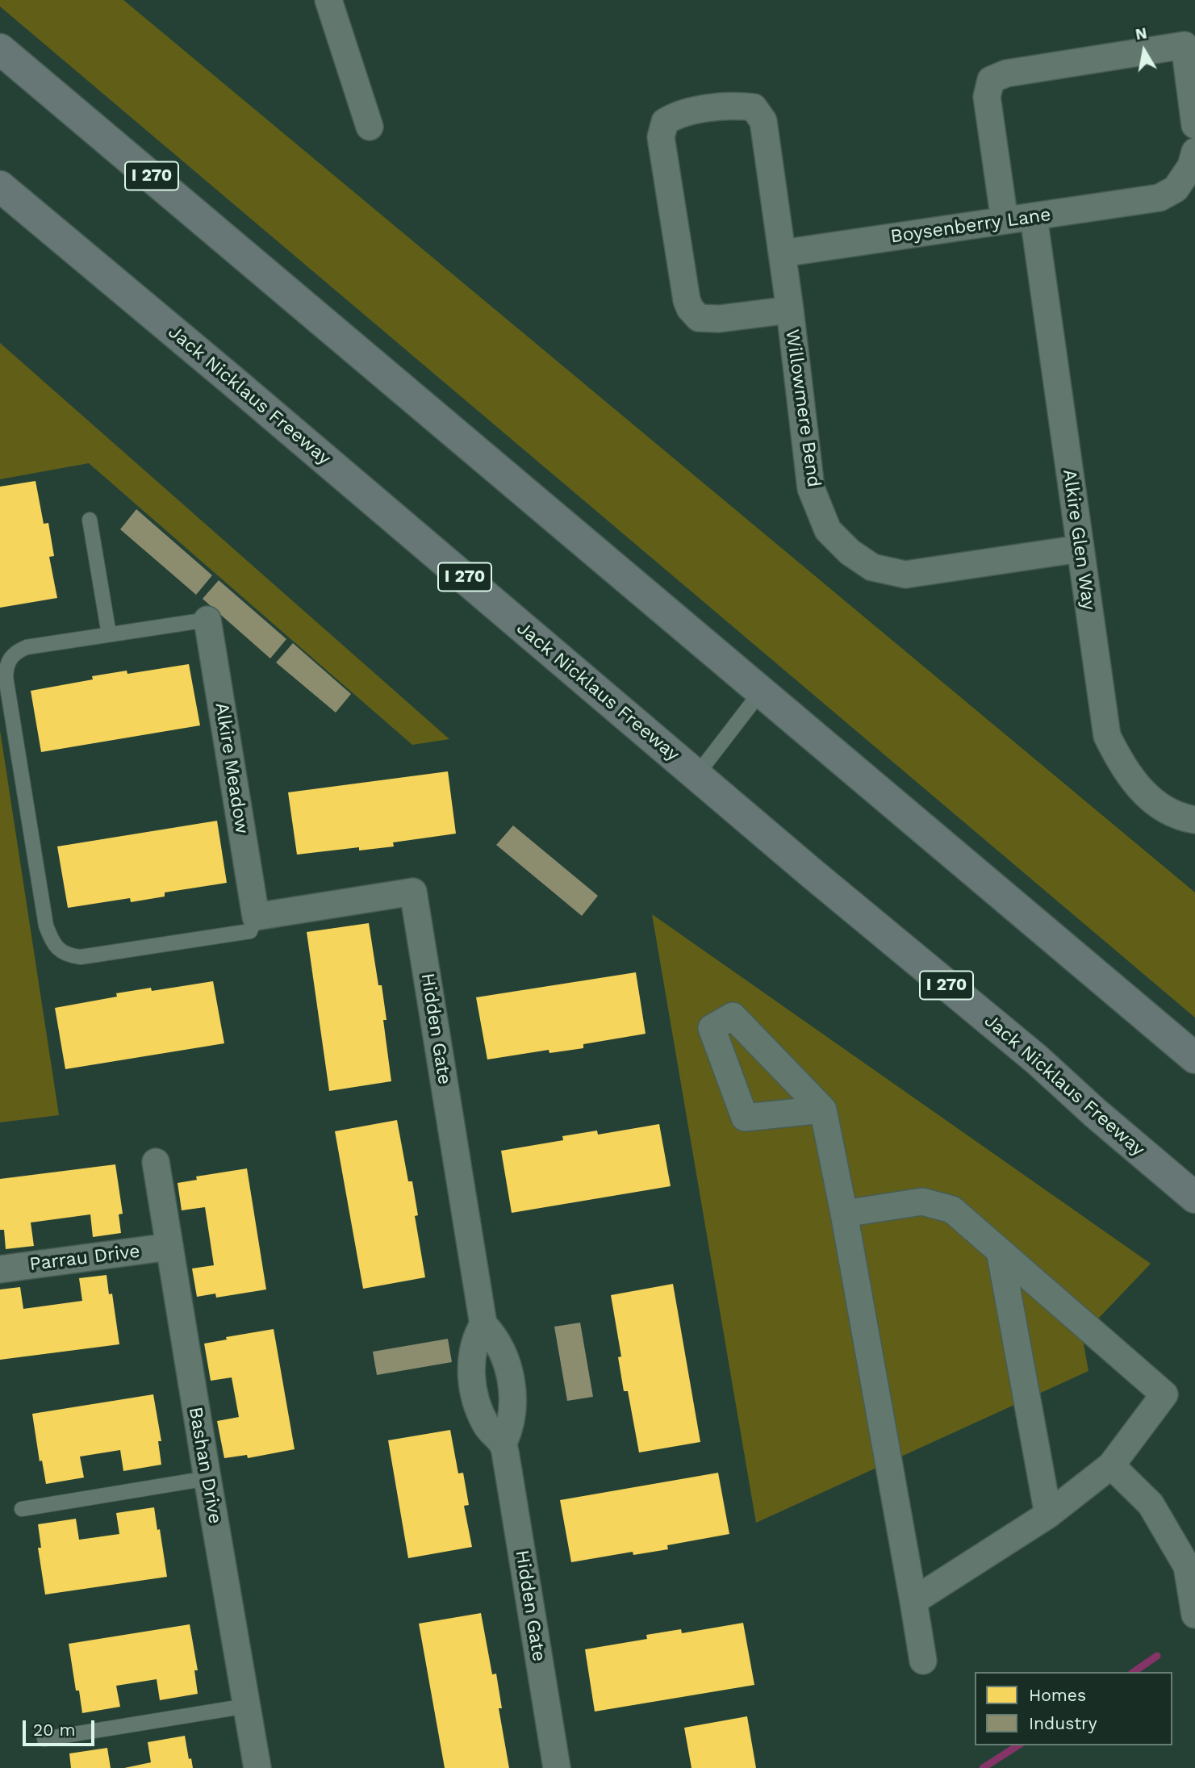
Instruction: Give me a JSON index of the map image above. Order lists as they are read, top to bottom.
{
  "streets": {
    "highway": ["I 270", "Jack Nicklaus Freeway"],
    "street": [
      "Boysenberry Lane",
      "Willowmere Bend",
      "Alkire Glen Way",
      "Alkire Meadow",
      "Hidden Gate",
      "Parrau Drive",
      "Bashan Drive"
    ]
  },
  "crossings": [
    ["Boysenberry Lane", "Willowmere Bend"],
    ["Boysenberry Lane", "Alkire Glen Way"],
    ["Willowmere Bend", "Alkire Glen Way"],
    ["Alkire Meadow", "Hidden Gate"],
    ["Parrau Drive", "Bashan Drive"]
  ],
  "legend": ["Homes", "Industry"],
  "scale_bar": "20 m",
  "north": "top"
}
